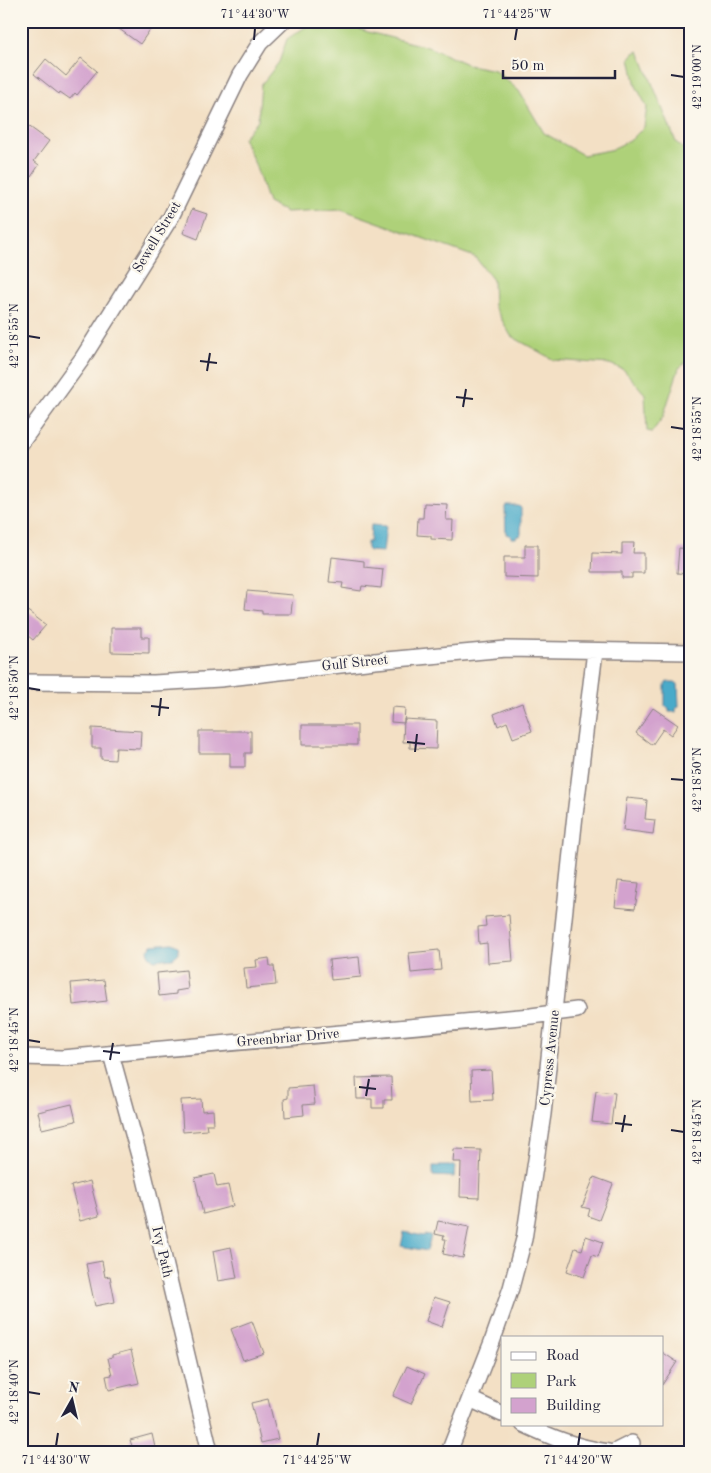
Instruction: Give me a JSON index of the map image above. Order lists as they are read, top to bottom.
{
  "streets": {
    "street": [
      "Sewell Street",
      "Gulf Street",
      "Greenbriar Drive",
      "Cypress Avenue",
      "Ivy Path"
    ]
  },
  "crossings": [
    ["Gulf Street", "Cypress Avenue"],
    ["Greenbriar Drive", "Cypress Avenue"],
    ["Greenbriar Drive", "Ivy Path"]
  ],
  "legend": ["Road", "Park", "Building"],
  "scale_bar": "50 m",
  "north": "top",
  "coordinates": [
    "71°44'30\"W",
    "71°44'25\"W",
    "42°19'00\"N",
    "42°18'55\"N",
    "42°18'50\"N",
    "42°18'45\"N",
    "42°18'40\"N",
    "71°44'20\"W"
  ]
}
